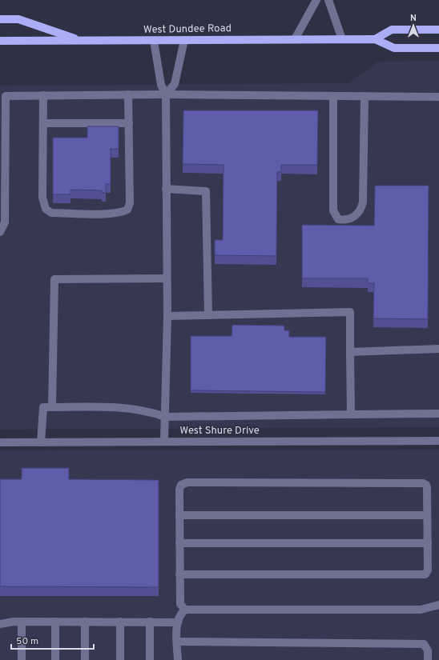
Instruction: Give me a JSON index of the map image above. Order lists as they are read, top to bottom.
{
  "streets": {
    "main road": ["West Dundee Road"],
    "street": ["West Shure Drive"]
  },
  "scale_bar": "50 m",
  "north": "top"
}
